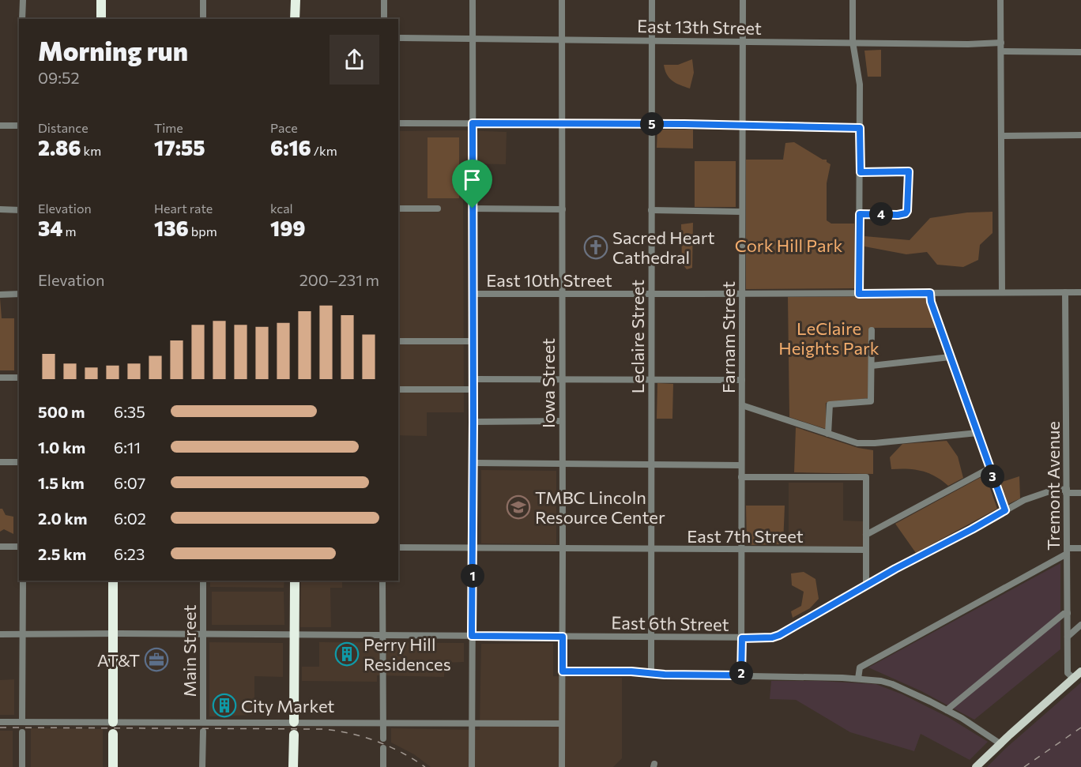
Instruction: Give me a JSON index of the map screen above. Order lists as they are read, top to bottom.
{
  "streets": {
    "street": [
      "East 13th Street",
      "East 10th Street",
      "Leclaire Street",
      "Farnam Street",
      "Iowa Street",
      "Tremont Avenue",
      "East 7th Street",
      "East 6th Street",
      "Main Street"
    ]
  },
  "crossings": [
    ["East 13th Street", "Leclaire Street"],
    ["East 13th Street", "Farnam Street"],
    ["East 13th Street", "Iowa Street"],
    ["East 10th Street", "Leclaire Street"],
    ["East 10th Street", "Farnam Street"],
    ["East 10th Street", "Iowa Street"],
    ["East 10th Street", "Tremont Avenue"],
    ["Leclaire Street", "East 7th Street"],
    ["Leclaire Street", "East 6th Street"],
    ["Farnam Street", "East 7th Street"],
    ["Farnam Street", "East 6th Street"],
    ["Iowa Street", "East 7th Street"],
    ["Iowa Street", "East 6th Street"],
    ["Tremont Avenue", "East 6th Street"],
    ["East 6th Street", "Main Street"]
  ],
  "parks": ["Cork Hill Park", "LeClaire Heights Park"],
  "places": {
    "church": ["Sacred Heart Cathedral"],
    "school or university": ["TMBC Lincoln Resource Center"],
    "building": ["Perry Hill Residences", "City Market"],
    "office": ["AT&T"]
  },
  "page": {
    "heading": ["Morning run", "09:52"],
    "stats": [
      ["Distance", "2.86 km"],
      ["Time", "17:55"],
      ["Pace", "6:16 /km"],
      ["Elevation", "34 m"],
      ["Heart rate", "136 bpm"],
      ["kcal", "199"]
    ],
    "pins": [
      "5",
      "4",
      "3",
      "1",
      "2"
    ],
    "chart": ["Elevation", "200–231 m"],
    "list": [
      {
        "name": "500 m",
        "note": "6:35"
      },
      {
        "name": "1.0 km",
        "note": "6:11"
      },
      {
        "name": "1.5 km",
        "note": "6:07"
      },
      {
        "name": "2.0 km",
        "note": "6:02"
      },
      {
        "name": "2.5 km",
        "note": "6:23"
      }
    ]
  }
}
